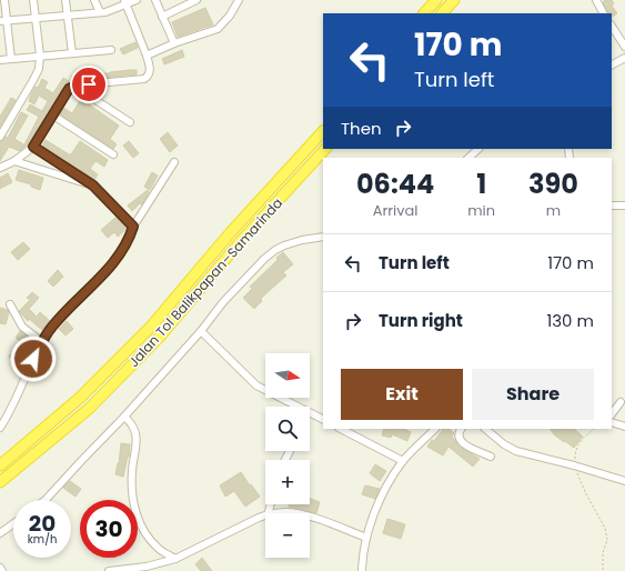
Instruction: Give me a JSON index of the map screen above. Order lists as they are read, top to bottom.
{
  "streets": {
    "highway": ["Jalan Tol Balikpapan–Samarinda"]
  },
  "north": "right",
  "page": {
    "turn": ["170 m", "Turn left"],
    "then": "Then",
    "eta": [
      "06:44",
      "Arrival",
      "1",
      "min",
      "390",
      "m"
    ],
    "list": [
      {
        "name": "Turn left",
        "value": "170 m"
      },
      {
        "name": "Turn right",
        "value": "130 m"
      }
    ],
    "map_buttons": ["+", "−"],
    "buttons": ["Exit", "Share"],
    "speed": "20 km/h",
    "limit": "30"
  }
}
